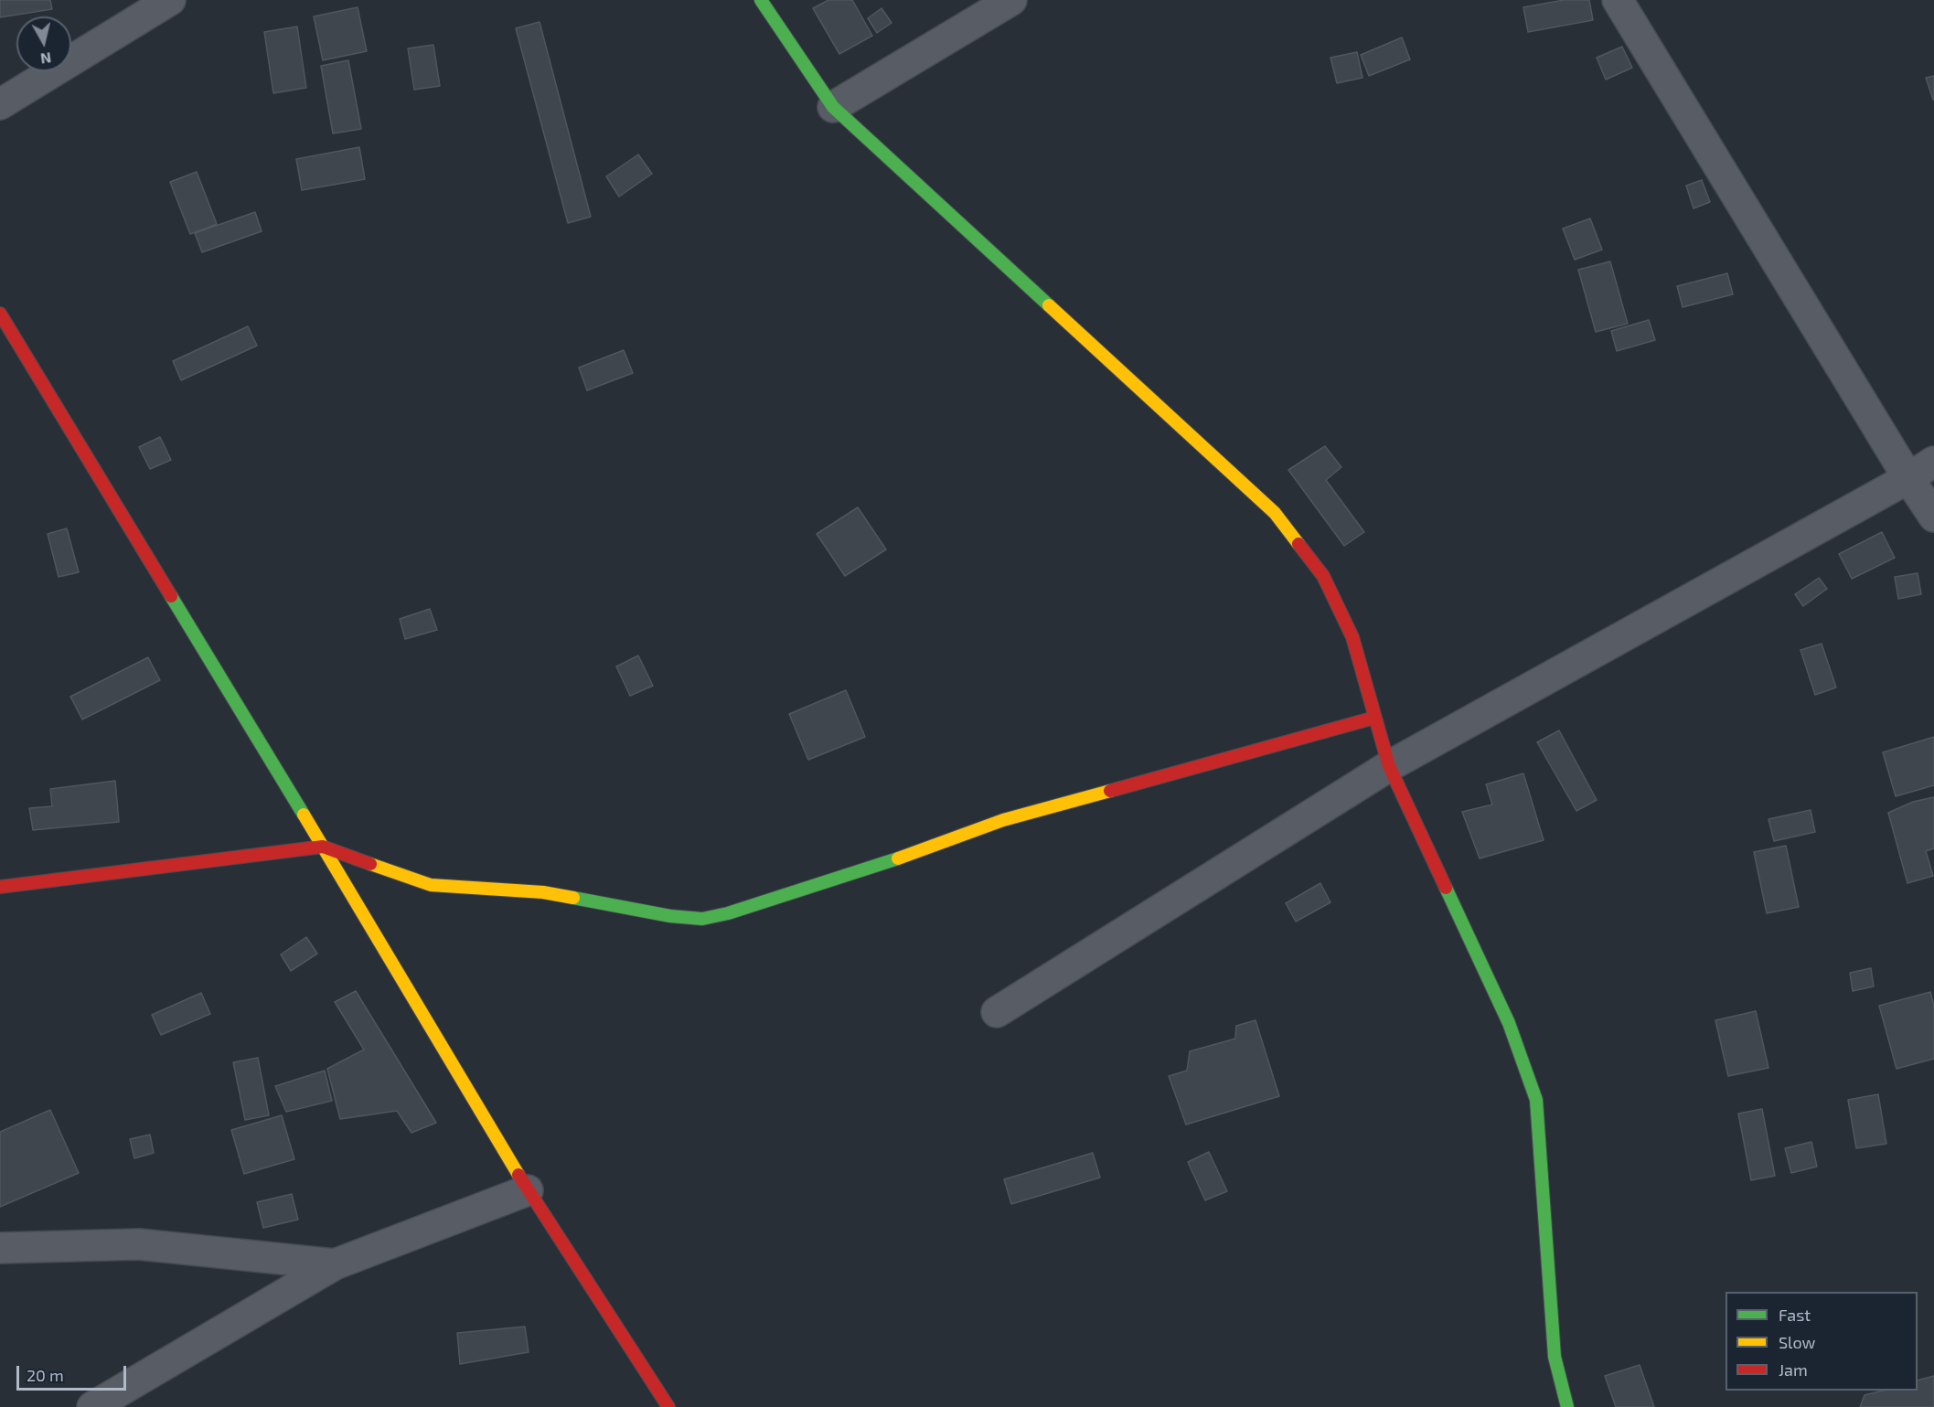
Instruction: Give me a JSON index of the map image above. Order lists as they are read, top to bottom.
{
  "legend": ["Fast", "Slow", "Jam"],
  "scale_bar": "20 m",
  "north": "bottom"
}
